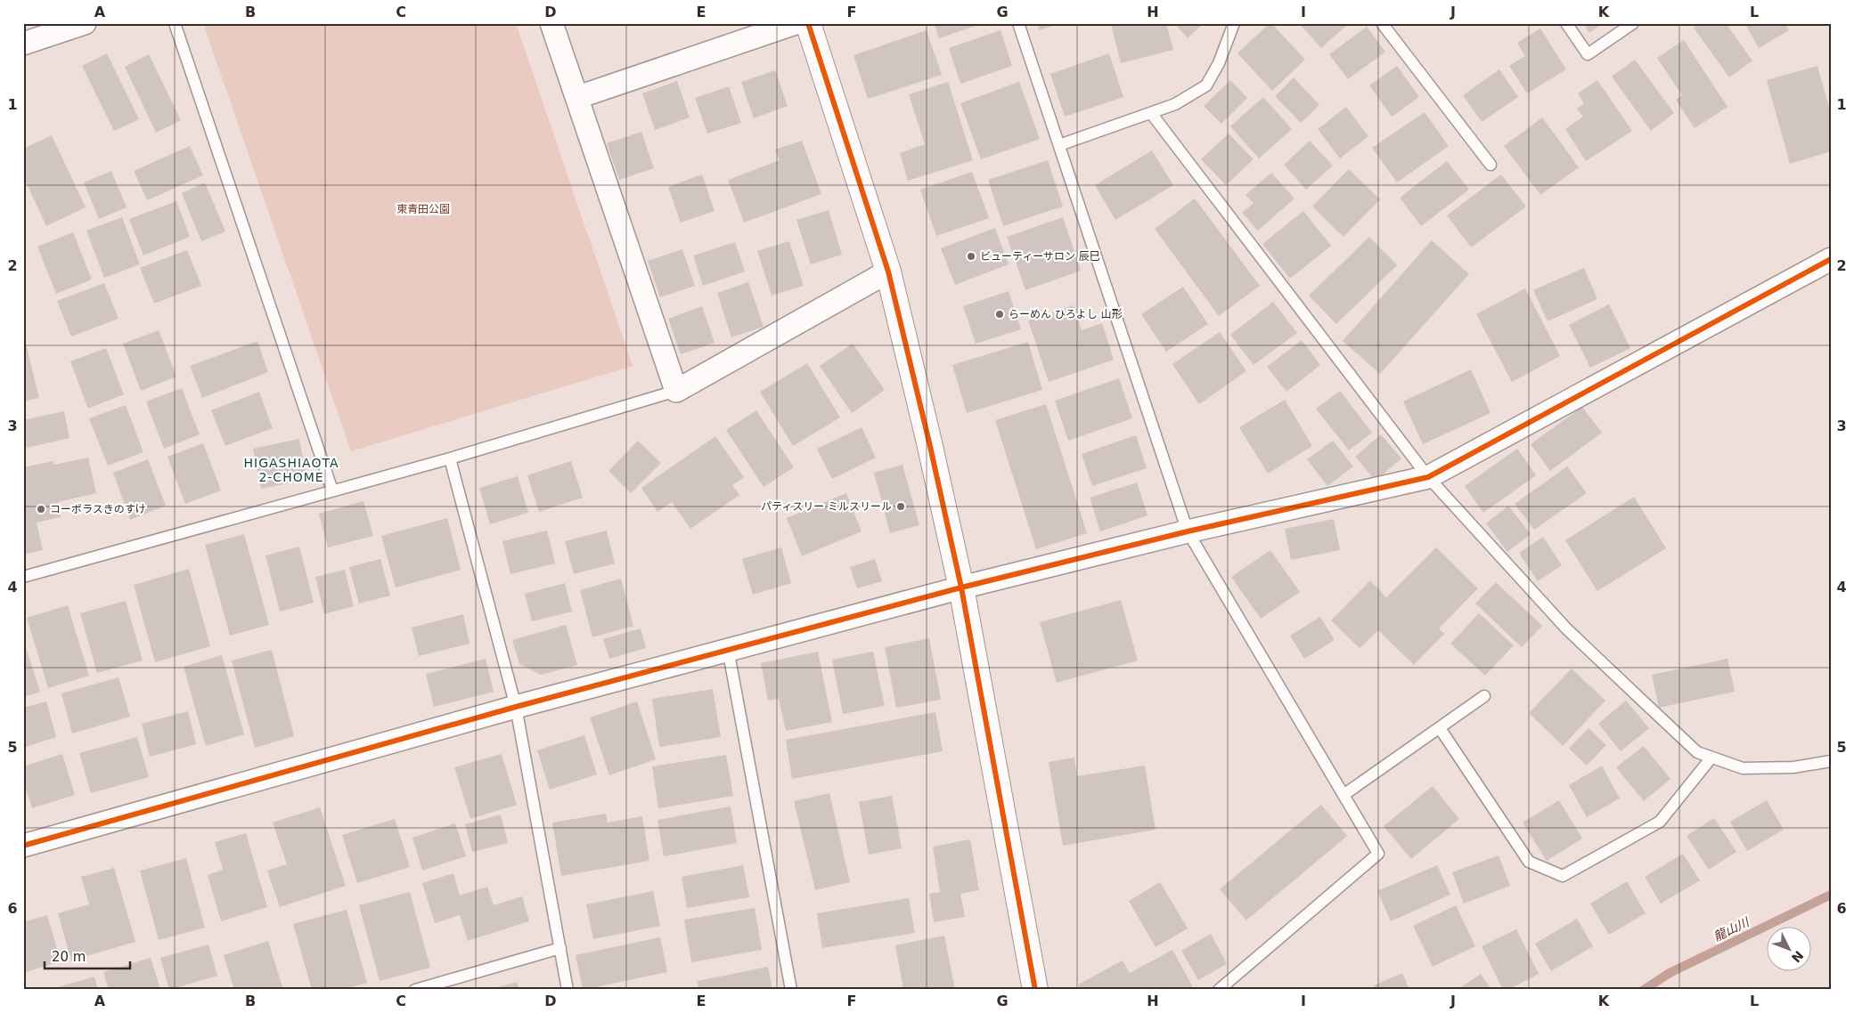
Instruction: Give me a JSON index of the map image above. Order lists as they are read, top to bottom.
{
  "districts": ["HIGASHIAOTA 2-CHOME"],
  "water": ["龍山川"],
  "parks": ["東青田公園"],
  "places": [
    "ビューティーサロン 辰巳",
    "らーめん ひろよし 山形",
    "パティスリー ミルスリール",
    "コーポラスきのすけ"
  ],
  "scale_bar": "20 m",
  "north": "bottom right",
  "grid": {
    "columns": [
      "A",
      "B",
      "C",
      "D",
      "E",
      "F",
      "G",
      "H",
      "I",
      "J",
      "K",
      "L"
    ],
    "rows": [
      "1",
      "2",
      "3",
      "4",
      "5",
      "6"
    ]
  }
}
